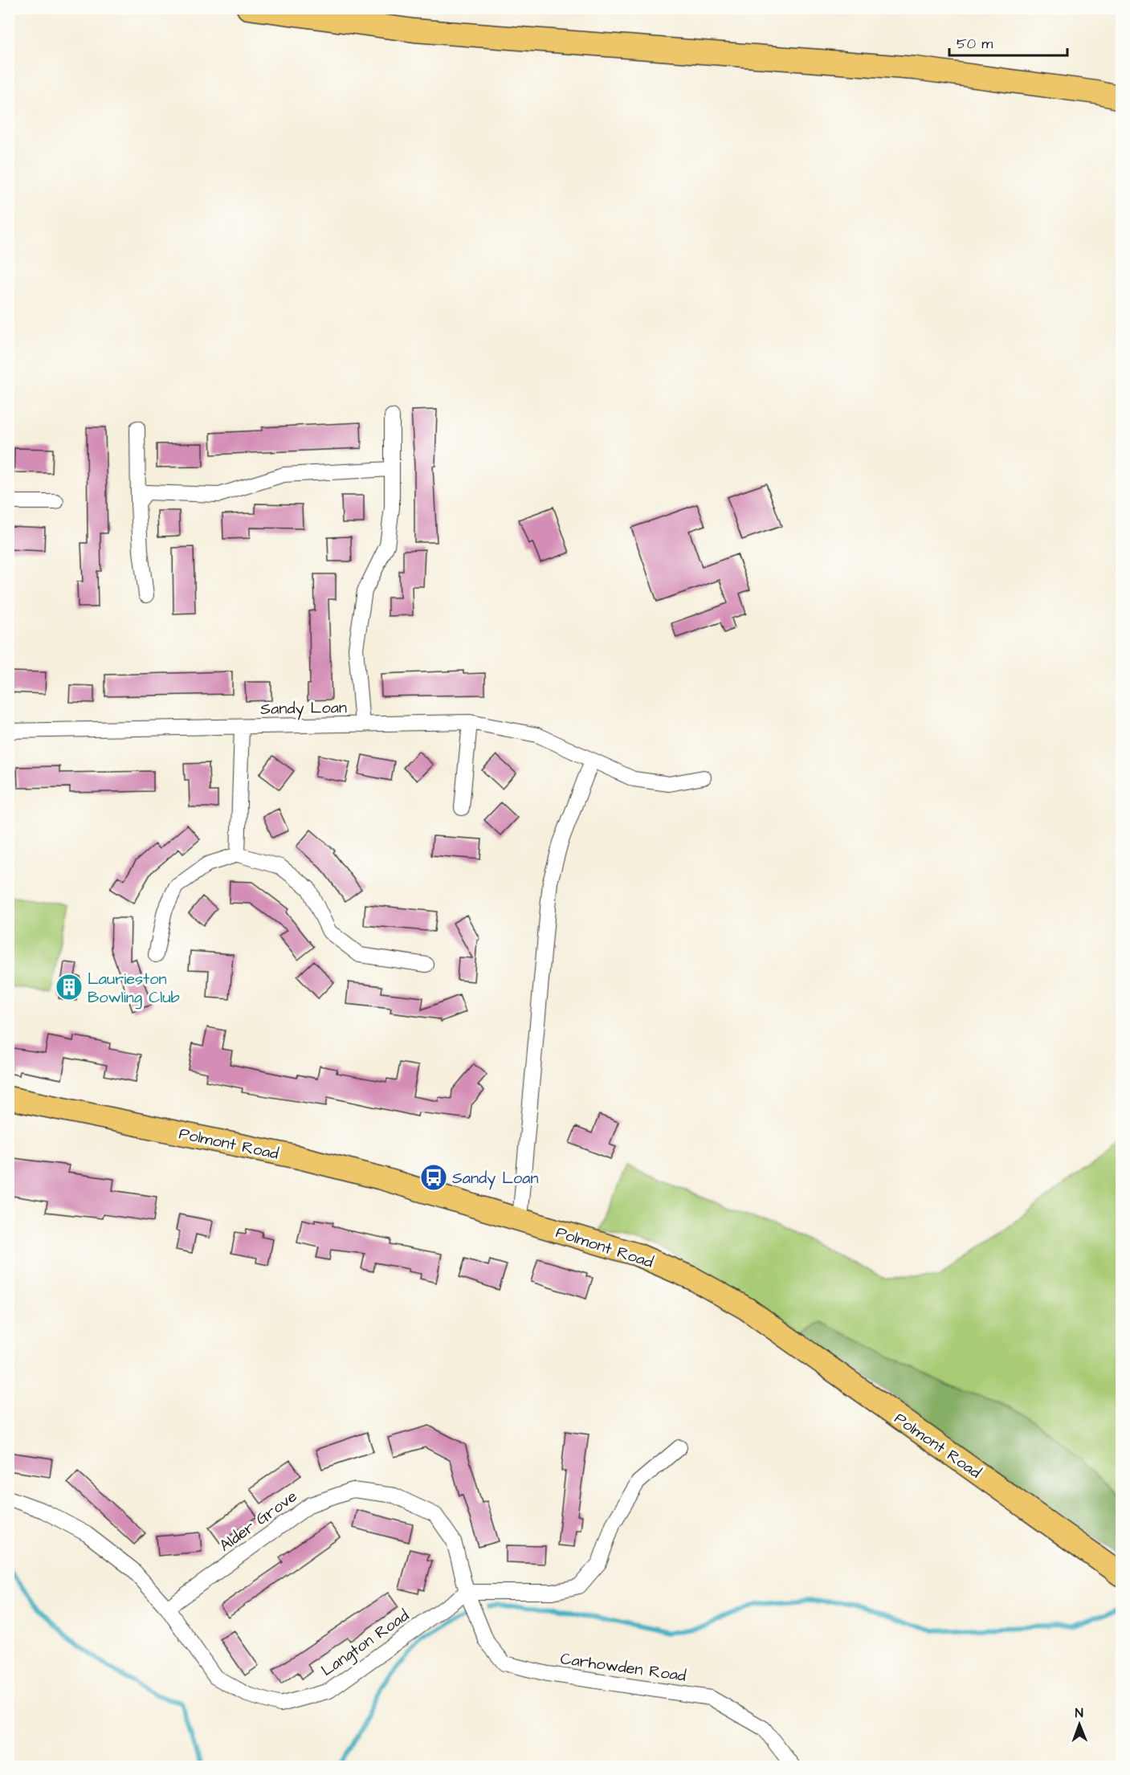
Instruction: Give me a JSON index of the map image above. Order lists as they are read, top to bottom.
{
  "streets": {
    "main road": ["Polmont Road"],
    "street": [
      "Sandy Loan",
      "Alder Grove",
      "Langton Road",
      "Carhowden Road"
    ]
  },
  "crossings": [
    ["Alder Grove", "Langton Road"],
    ["Alder Grove", "Carhowden Road"],
    ["Langton Road", "Carhowden Road"]
  ],
  "places": {
    "building": ["Laurieston Bowling Club"],
    "bus stop": ["Sandy Loan"]
  },
  "scale_bar": "50 m",
  "north": "top"
}
